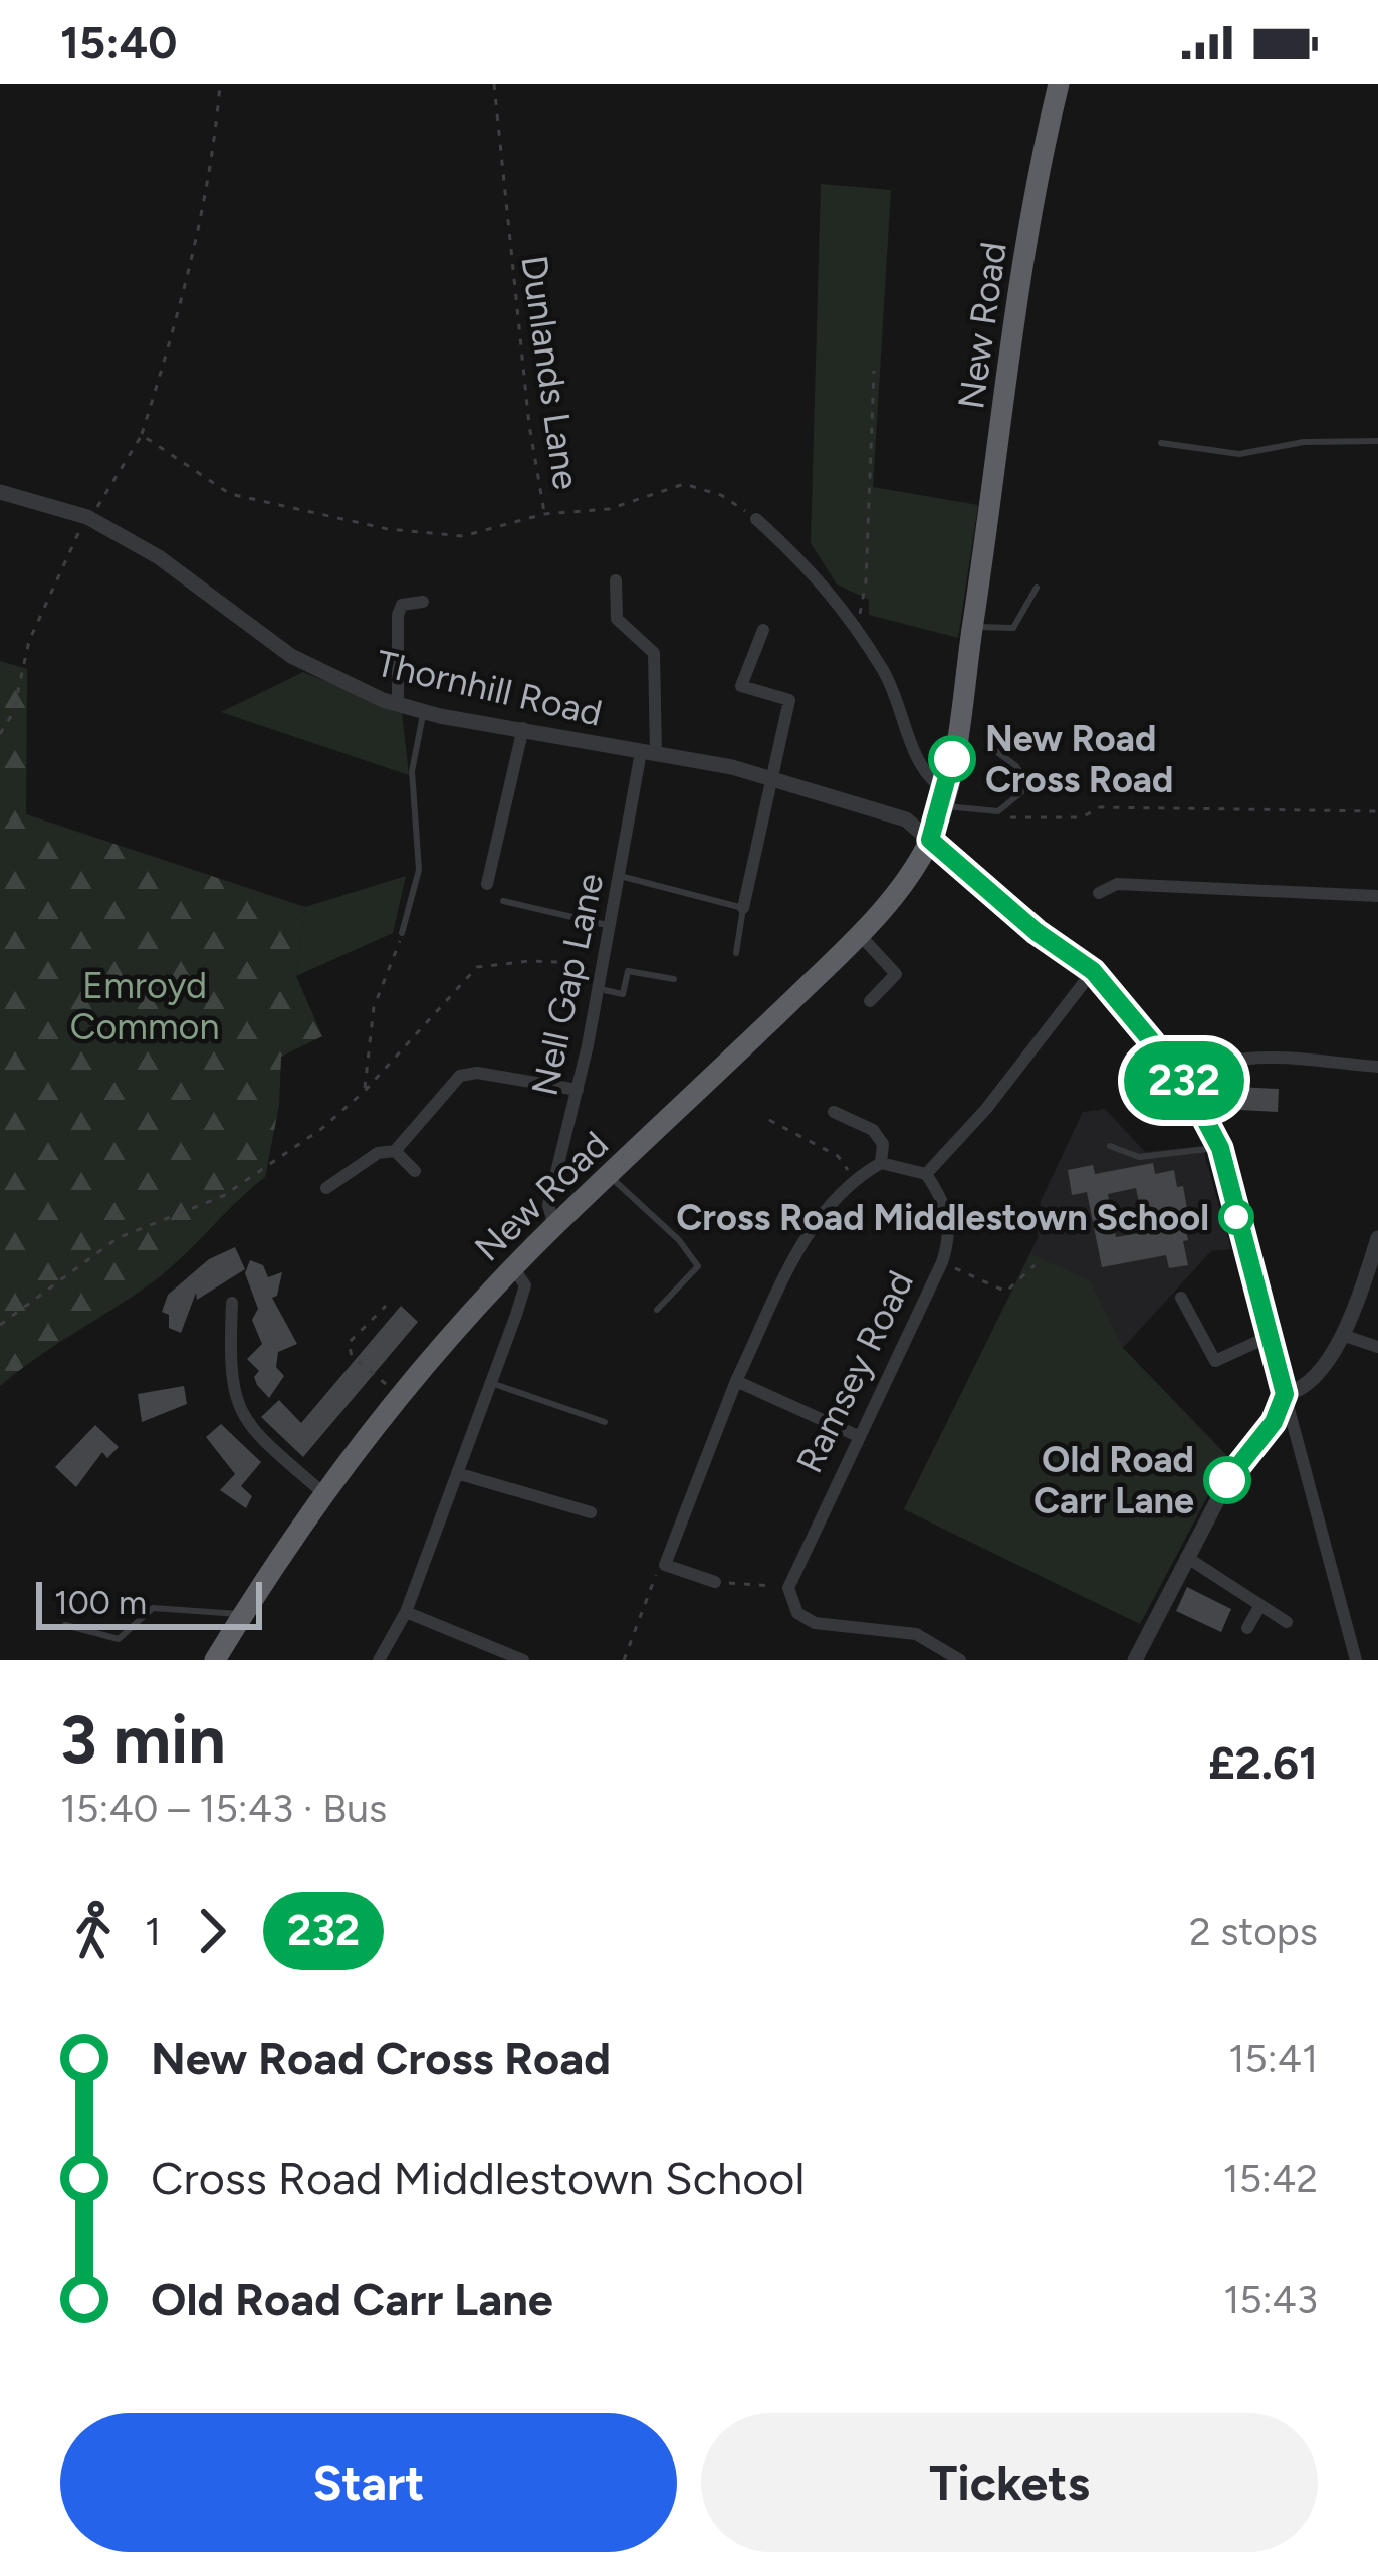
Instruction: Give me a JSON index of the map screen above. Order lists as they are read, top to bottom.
{
  "streets": {
    "highway": ["New Road"],
    "street": ["Thornhill Road", "Nell Gap Lane", "Ramsey Road"],
    "path": ["Dunlands Lane"]
  },
  "crossings": [
    ["New Road", "Thornhill Road"],
    ["New Road", "Nell Gap Lane"],
    ["Thornhill Road", "Nell Gap Lane"]
  ],
  "parks": ["Emroyd Common"],
  "places": ["New Road Cross Road", "Cross Road Middlestown School", "Old Road Carr Lane"],
  "lines": ["bus line 232"],
  "scale_bar": "100 m",
  "page": {
    "status": "15:40",
    "on_map": "232",
    "scale": "100 m",
    "heading": ["3 min", "15:40 – 15:43 · Bus", "£2.61"],
    "legs": ["1", "232", "2 stops"],
    "list": [
      {
        "name": "New Road Cross Road",
        "value": "15:41"
      },
      {
        "name": "Cross Road Middlestown School",
        "value": "15:42"
      },
      {
        "name": "Old Road Carr Lane",
        "value": "15:43"
      }
    ],
    "buttons": ["Start", "Tickets"]
  }
}
